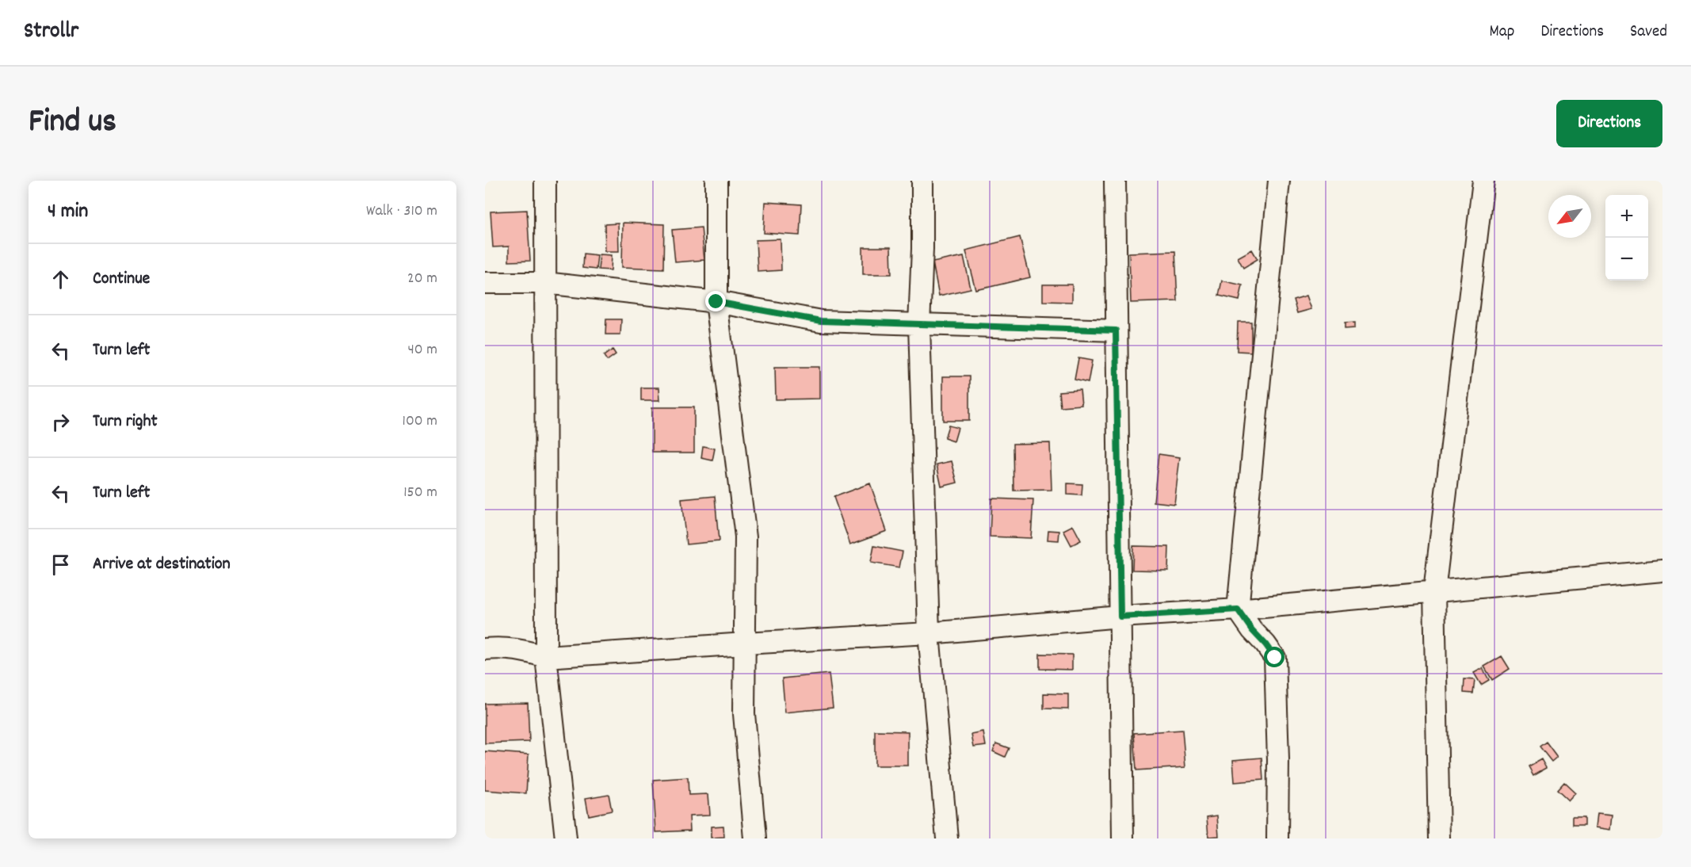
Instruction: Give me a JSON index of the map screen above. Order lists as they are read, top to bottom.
{
  "north": "bottom left",
  "page": {
    "header": "Strollr",
    "nav": ["Map", "Directions", "Saved"],
    "title": "Find us",
    "buttons": "Directions",
    "heading": ["4 min", "Walk · 310 m"],
    "map_buttons": ["+", "−"],
    "list": [
      ["Continue", "20 m"],
      ["Turn left", "40 m"],
      ["Turn right", "100 m"],
      ["Turn left", "150 m"],
      "Arrive at destination"
    ]
  }
}
